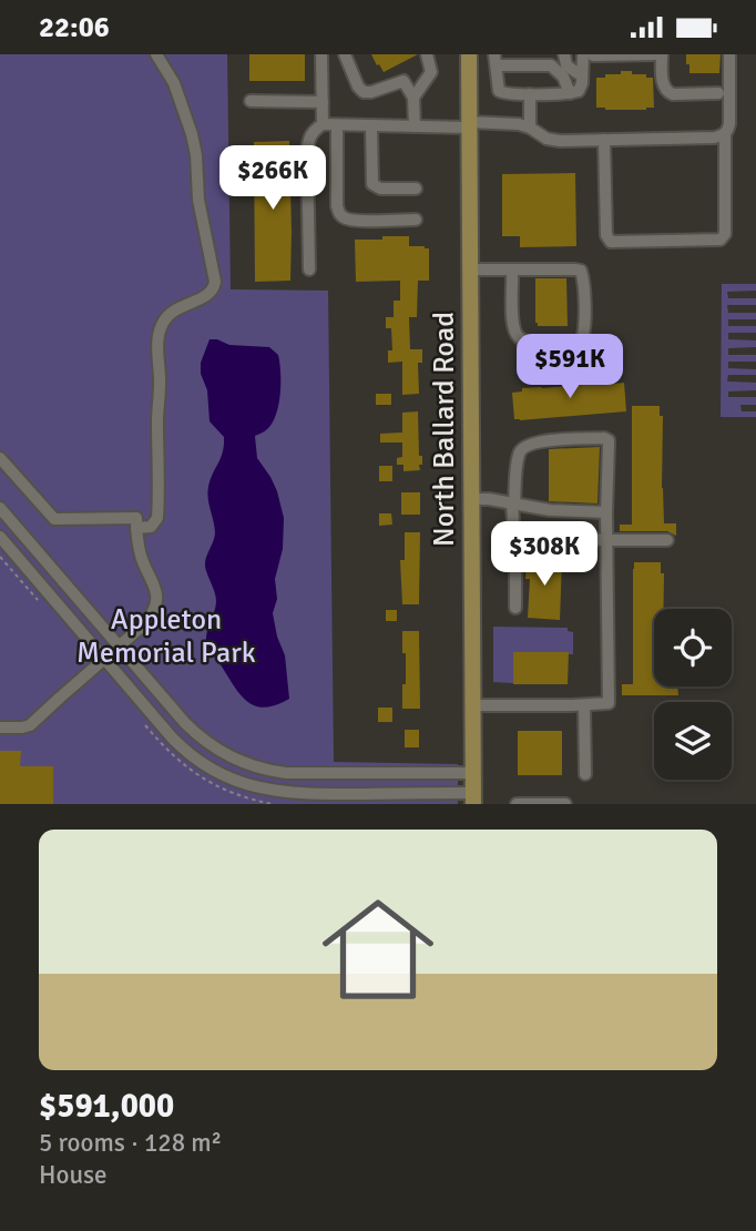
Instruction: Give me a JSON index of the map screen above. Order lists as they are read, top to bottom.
{
  "streets": {
    "main road": ["North Ballard Road"]
  },
  "parks": ["Appleton Memorial Park"],
  "page": {
    "status": "22:06",
    "price": ["$266K", "$591K", "$308K"],
    "list": [
      {
        "name": "$591,000",
        "note": "5 rooms · 128 m² · House"
      }
    ]
  }
}
